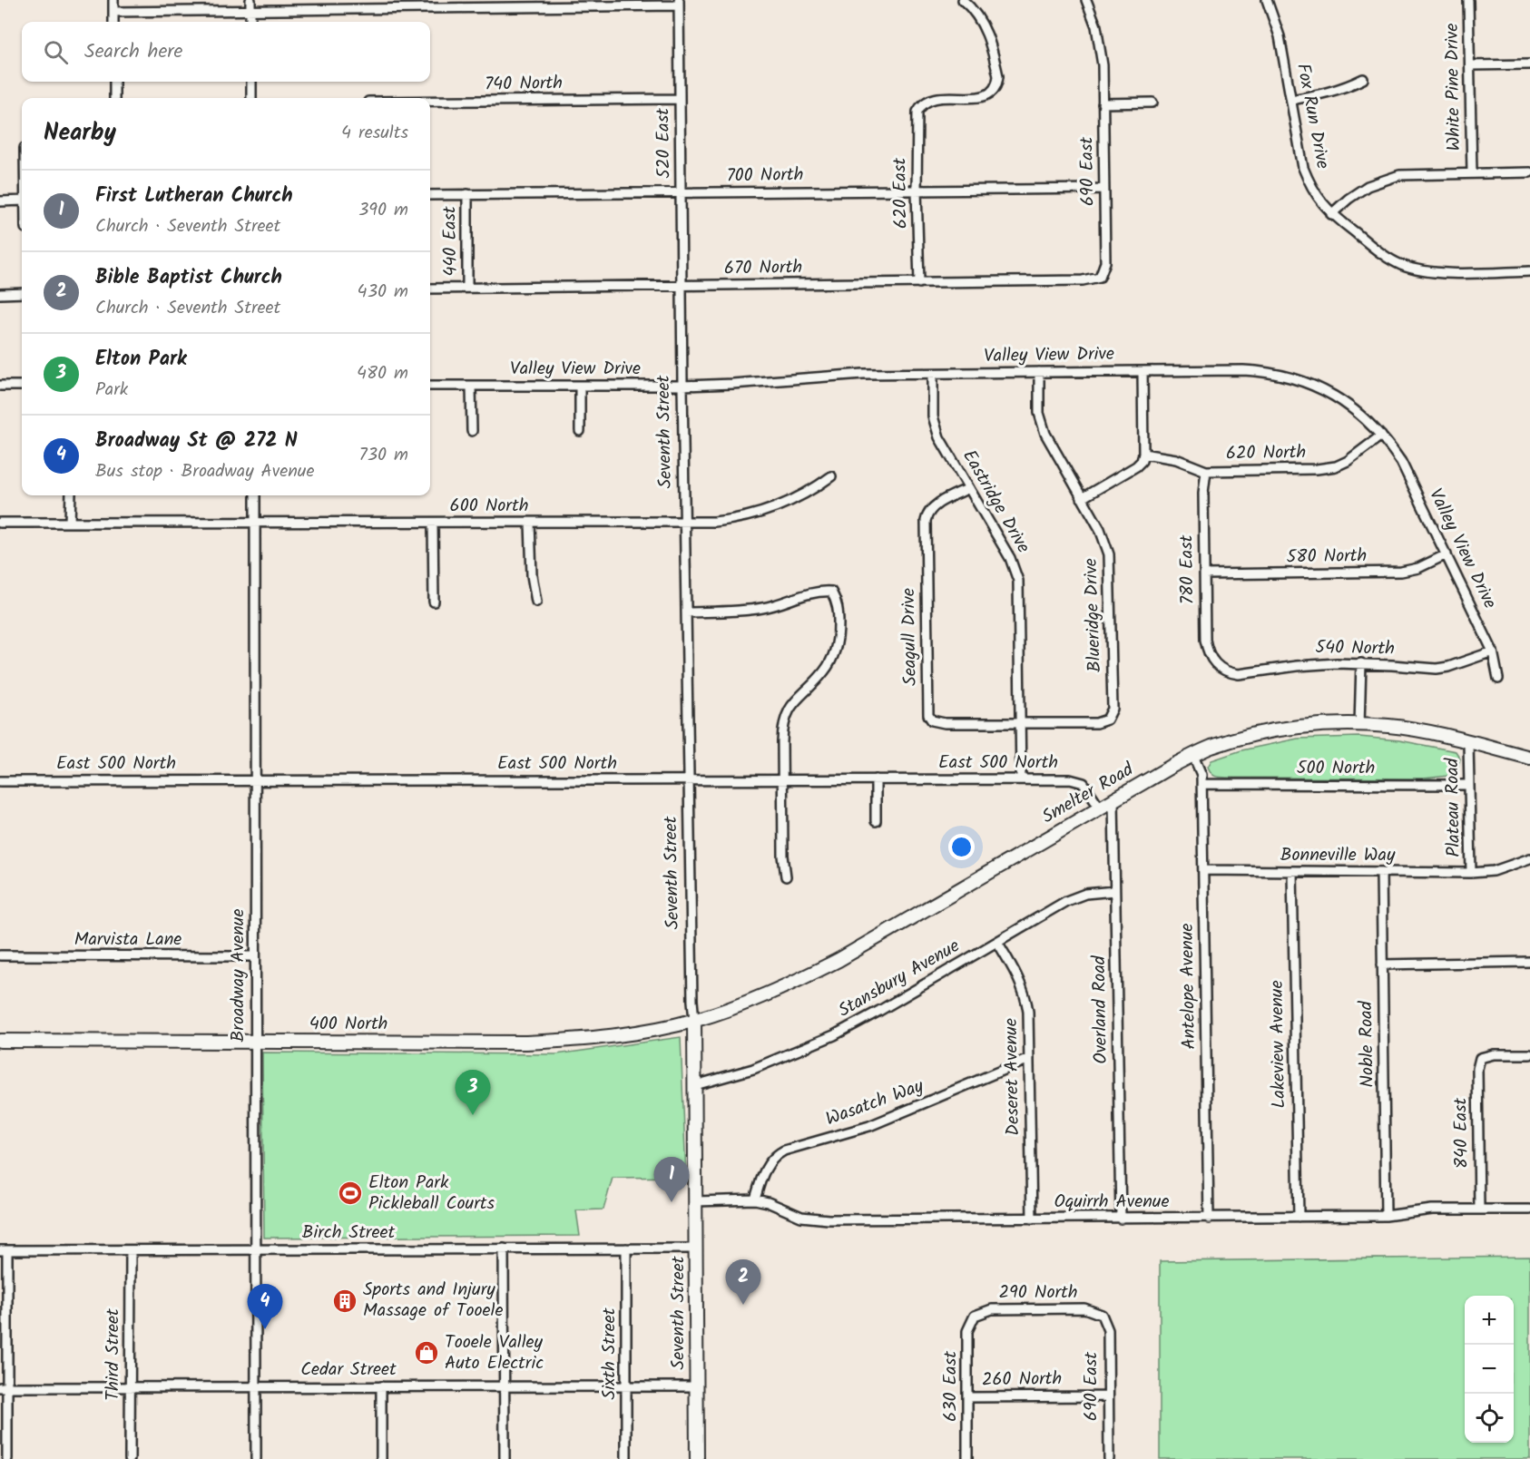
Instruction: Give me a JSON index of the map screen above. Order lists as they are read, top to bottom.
{
  "streets": {
    "street": [
      "740 North",
      "White Pine Drive",
      "Fox Run Drive",
      "520 East",
      "690 East",
      "700 North",
      "620 East",
      "440 East",
      "670 North",
      "Valley View Drive",
      "Seventh Street",
      "620 North",
      "Eastridge Drive",
      "600 North",
      "580 North",
      "780 East",
      "Blueridge Drive",
      "Seagull Drive",
      "540 North",
      "East 500 North",
      "500 North",
      "Smelter Road",
      "Plateau Road",
      "Bonneville Way",
      "Marvista Lane",
      "Broadway Avenue",
      "Stansbury Avenue",
      "Antelope Avenue",
      "Overland Road",
      "400 North",
      "Lakeview Avenue",
      "Noble Road",
      "Deseret Avenue",
      "Wasatch Way",
      "840 East",
      "Oquirrh Avenue",
      "Birch Street",
      "290 North",
      "Sixth Street",
      "Third Street",
      "Cedar Street",
      "260 North",
      "630 East"
    ]
  },
  "crossings": [
    ["740 North", "520 East"],
    ["520 East", "700 North"],
    ["520 East", "670 North"],
    ["520 East", "Seventh Street"],
    ["690 East", "700 North"],
    ["690 East", "670 North"],
    ["690 East", "290 North"],
    ["690 East", "260 North"],
    ["700 North", "620 East"],
    ["700 North", "440 East"],
    ["620 East", "670 North"],
    ["440 East", "670 North"],
    ["670 North", "Seventh Street"],
    ["Valley View Drive", "Seventh Street"],
    ["Valley View Drive", "620 North"],
    ["Valley View Drive", "Eastridge Drive"],
    ["Valley View Drive", "580 North"],
    ["Valley View Drive", "Blueridge Drive"],
    ["Valley View Drive", "540 North"],
    ["Seventh Street", "600 North"],
    ["Seventh Street", "East 500 North"],
    ["Seventh Street", "Smelter Road"],
    ["Seventh Street", "Stansbury Avenue"],
    ["Seventh Street", "400 North"],
    ["Seventh Street", "Oquirrh Avenue"],
    ["Seventh Street", "Birch Street"],
    ["Seventh Street", "Cedar Street"],
    ["620 North", "780 East"],
    ["Eastridge Drive", "Blueridge Drive"],
    ["Eastridge Drive", "Seagull Drive"],
    ["Eastridge Drive", "East 500 North"],
    ["600 North", "Broadway Avenue"],
    ["580 North", "780 East"],
    ["780 East", "540 North"],
    ["Blueridge Drive", "Seagull Drive"],
    ["East 500 North", "Smelter Road"],
    ["East 500 North", "Broadway Avenue"],
    ["500 North", "Plateau Road"],
    ["500 North", "Antelope Avenue"],
    ["Smelter Road", "Plateau Road"],
    ["Smelter Road", "Antelope Avenue"],
    ["Smelter Road", "Overland Road"],
    ["Smelter Road", "400 North"],
    ["Plateau Road", "Bonneville Way"],
    ["Bonneville Way", "Antelope Avenue"],
    ["Bonneville Way", "Lakeview Avenue"],
    ["Bonneville Way", "Noble Road"],
    ["Marvista Lane", "Broadway Avenue"],
    ["Broadway Avenue", "400 North"],
    ["Broadway Avenue", "Birch Street"],
    ["Broadway Avenue", "Cedar Street"],
    ["Stansbury Avenue", "Overland Road"],
    ["Stansbury Avenue", "Deseret Avenue"],
    ["Antelope Avenue", "Oquirrh Avenue"],
    ["Overland Road", "Oquirrh Avenue"],
    ["Lakeview Avenue", "Oquirrh Avenue"],
    ["Noble Road", "Oquirrh Avenue"],
    ["Deseret Avenue", "Wasatch Way"],
    ["Deseret Avenue", "Oquirrh Avenue"],
    ["Wasatch Way", "Oquirrh Avenue"],
    ["840 East", "Oquirrh Avenue"],
    ["Birch Street", "Sixth Street"],
    ["Birch Street", "Third Street"],
    ["290 North", "630 East"],
    ["Sixth Street", "Cedar Street"],
    ["Third Street", "Cedar Street"],
    ["260 North", "630 East"]
  ],
  "places": {
    "sports": ["Elton Park Pickleball Courts"],
    "building": ["Sports and Injury Massage of Tooele"],
    "shop": ["Tooele Valley Auto Electric"]
  },
  "page": {
    "search": "Search here",
    "heading": ["Nearby", "4 results"],
    "list": [
      {
        "mark": "1",
        "name": "First Lutheran Church",
        "note": "Church · Seventh Street",
        "value": "390 m"
      },
      {
        "mark": "2",
        "name": "Bible Baptist Church",
        "note": "Church · Seventh Street",
        "value": "430 m"
      },
      {
        "mark": "3",
        "name": "Elton Park",
        "note": "Park",
        "value": "480 m"
      },
      {
        "mark": "4",
        "name": "Broadway St @ 272 N",
        "note": "Bus stop · Broadway Avenue",
        "value": "730 m"
      }
    ],
    "pins": [
      "3",
      "1",
      "2",
      "4"
    ],
    "map_buttons": ["+", "−"]
  }
}
